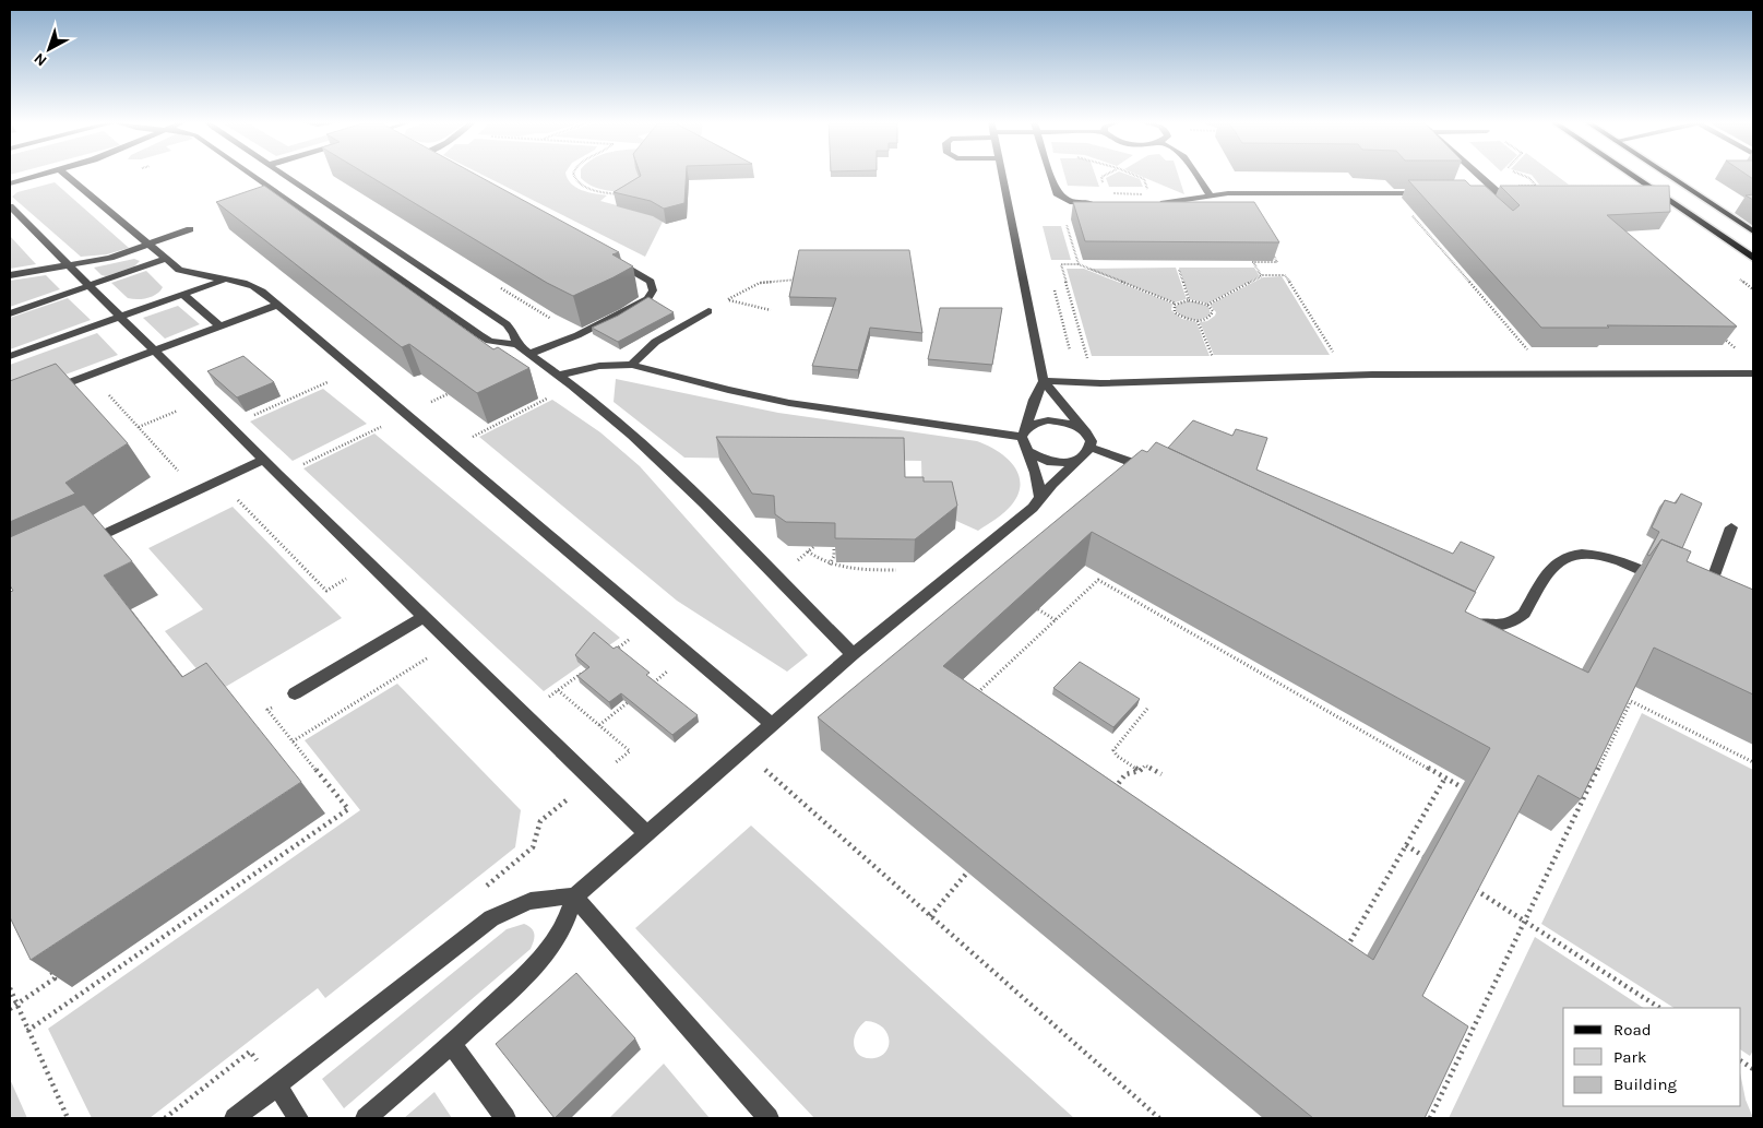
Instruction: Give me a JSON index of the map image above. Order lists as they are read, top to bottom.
{
  "legend": ["Road", "Park", "Building"],
  "north": "bottom left"
}
